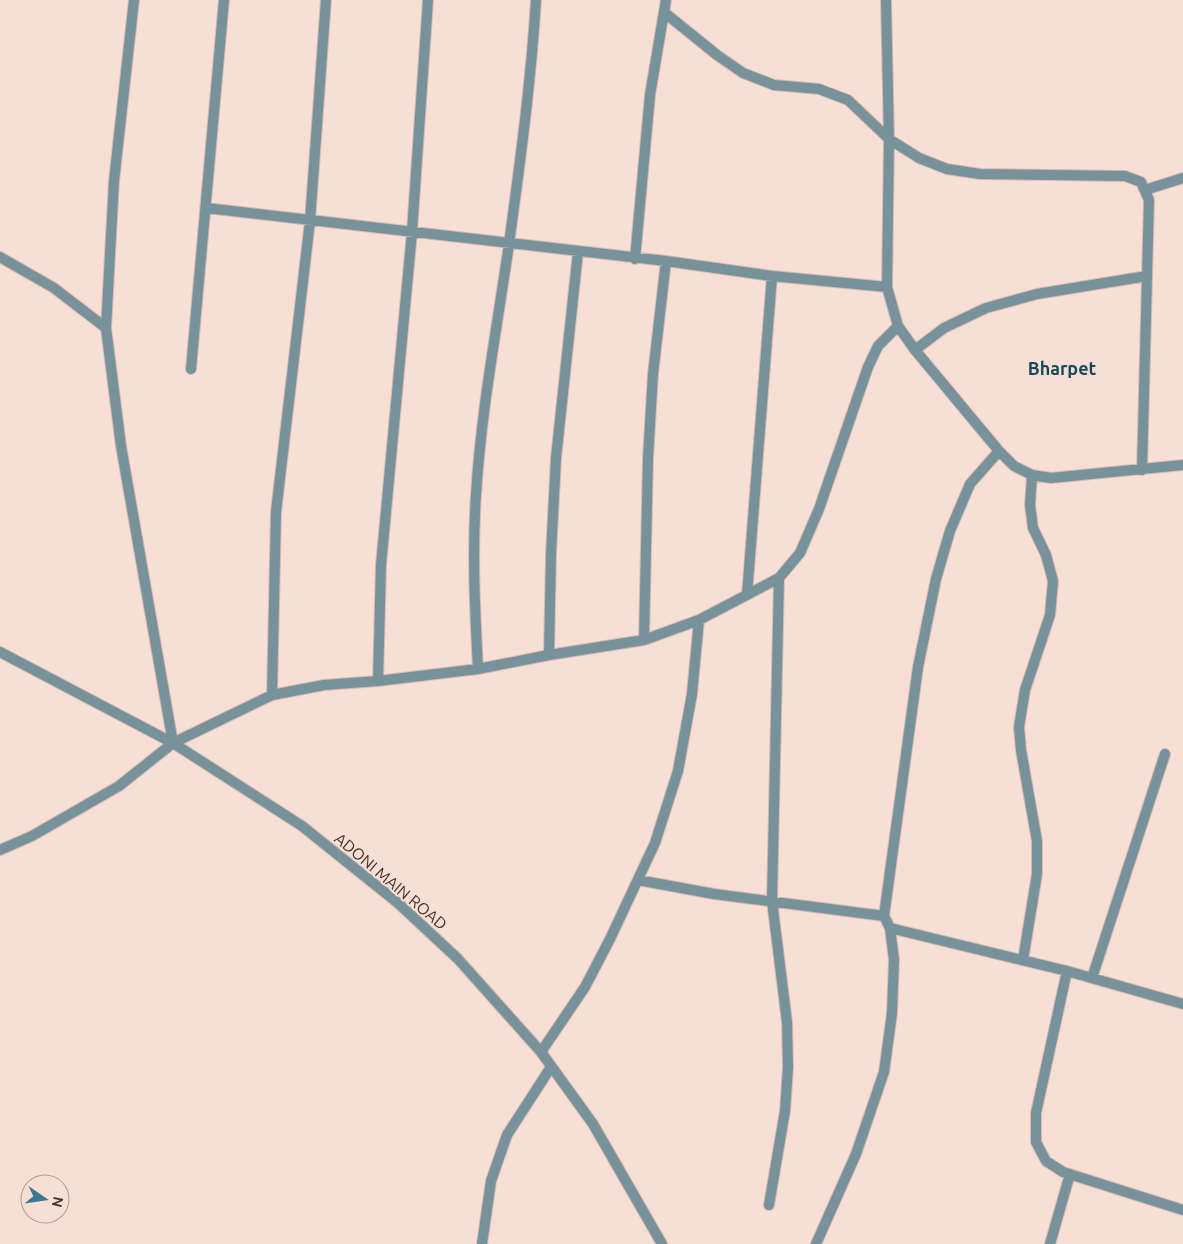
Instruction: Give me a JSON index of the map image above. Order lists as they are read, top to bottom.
{
  "streets": {
    "street": ["ADONI MAIN ROAD"]
  },
  "districts": ["Bharpet"],
  "north": "right"
}
